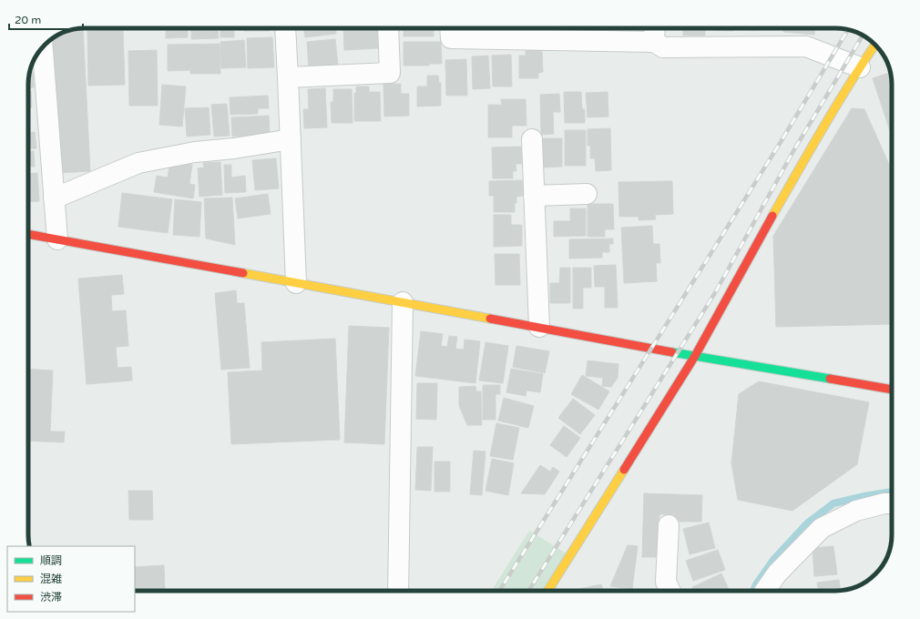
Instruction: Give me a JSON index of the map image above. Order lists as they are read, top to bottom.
{
  "legend": ["順調", "混雑", "渋滞"],
  "scale_bar": "20 m"
}
